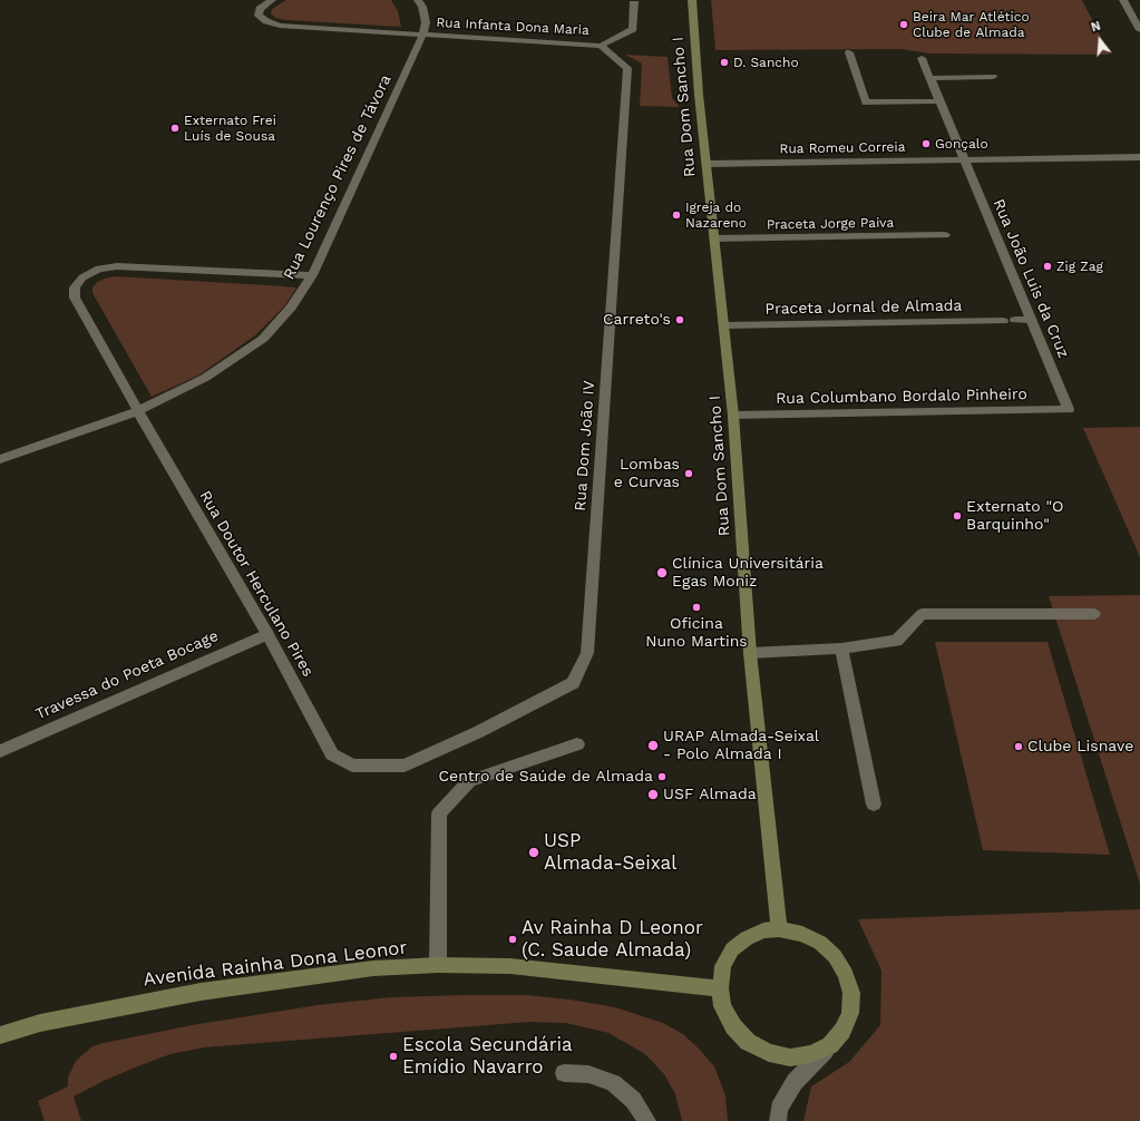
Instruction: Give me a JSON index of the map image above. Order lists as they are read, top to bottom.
{
  "streets": {
    "main road": ["Rua Dom Sancho I", "Avenida Rainha Dona Leonor"],
    "street": [
      "Rua Infanta Dona Maria",
      "Rua Romeu Correia",
      "Rua Lourenço Pires de Távora",
      "Praceta Jorge Paiva",
      "Rua João Luis da Cruz",
      "Praceta Jornal de Almada",
      "Rua Columbano Bordalo Pinheiro",
      "Rua Dom João IV",
      "Rua Doutor Herculano Pires",
      "Travessa do Poeta Bocage"
    ]
  },
  "crossings": [
    ["Rua Infanta Dona Maria", "Rua Lourenço Pires de Távora"],
    ["Rua Infanta Dona Maria", "Rua Dom João IV"],
    ["Rua Dom Sancho I", "Rua Romeu Correia"],
    ["Rua Dom Sancho I", "Praceta Jorge Paiva"],
    ["Rua Dom Sancho I", "Praceta Jornal de Almada"],
    ["Rua Dom Sancho I", "Rua Columbano Bordalo Pinheiro"],
    ["Rua Dom Sancho I", "Avenida Rainha Dona Leonor"],
    ["Rua Romeu Correia", "Rua João Luis da Cruz"],
    ["Rua Lourenço Pires de Távora", "Rua Doutor Herculano Pires"],
    ["Rua João Luis da Cruz", "Rua Columbano Bordalo Pinheiro"],
    ["Rua Dom João IV", "Rua Doutor Herculano Pires"],
    ["Rua Doutor Herculano Pires", "Travessa do Poeta Bocage"]
  ],
  "places": [
    "Beira Mar Atlético Clube de Almada",
    "D. Sancho",
    "Externato Frei Luís de Sousa",
    "Gonçalo",
    "Igreja do Nazareno",
    "Zig Zag",
    "Carreto's",
    "Lombas e Curvas",
    "Externato \"O Barquinho\"",
    "Clínica Universitária Egas Moniz",
    "Oficina Nuno Martins",
    "URAP Almada-Seixal - Polo Almada I",
    "Clube Lisnave",
    "Centro de Saúde de Almada",
    "USF Almada",
    "USP Almada-Seixal",
    "Av Rainha D Leonor (C. Saude Almada)",
    "Escola Secundária Emídio Navarro"
  ],
  "north": "top"
}
